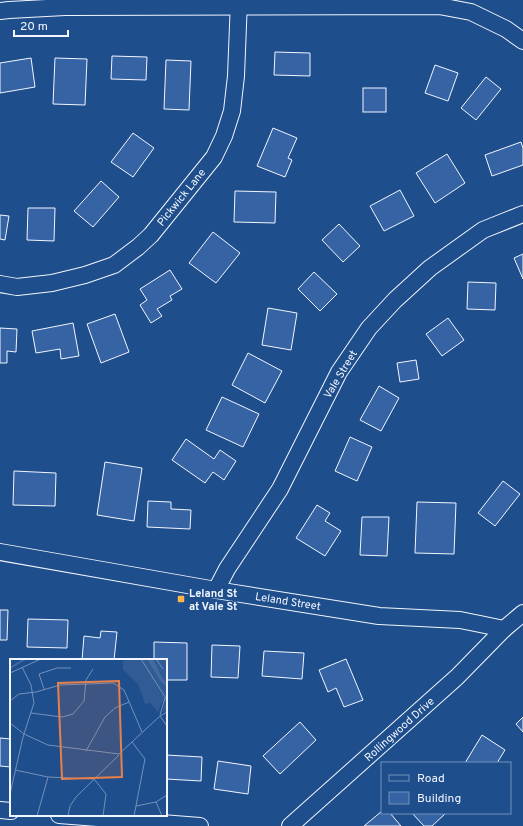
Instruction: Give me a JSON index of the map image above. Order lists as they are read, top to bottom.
{
  "streets": {
    "street": [
      "Pickwick Lane",
      "Vale Street",
      "Leland Street",
      "Rollingwood Drive"
    ]
  },
  "crossings": [
    ["Vale Street", "Leland Street"],
    ["Leland Street", "Rollingwood Drive"]
  ],
  "places": {
    "transit": ["Leland St at Vale St"]
  },
  "legend": ["Road", "Building"],
  "scale_bar": "20 m"
}
